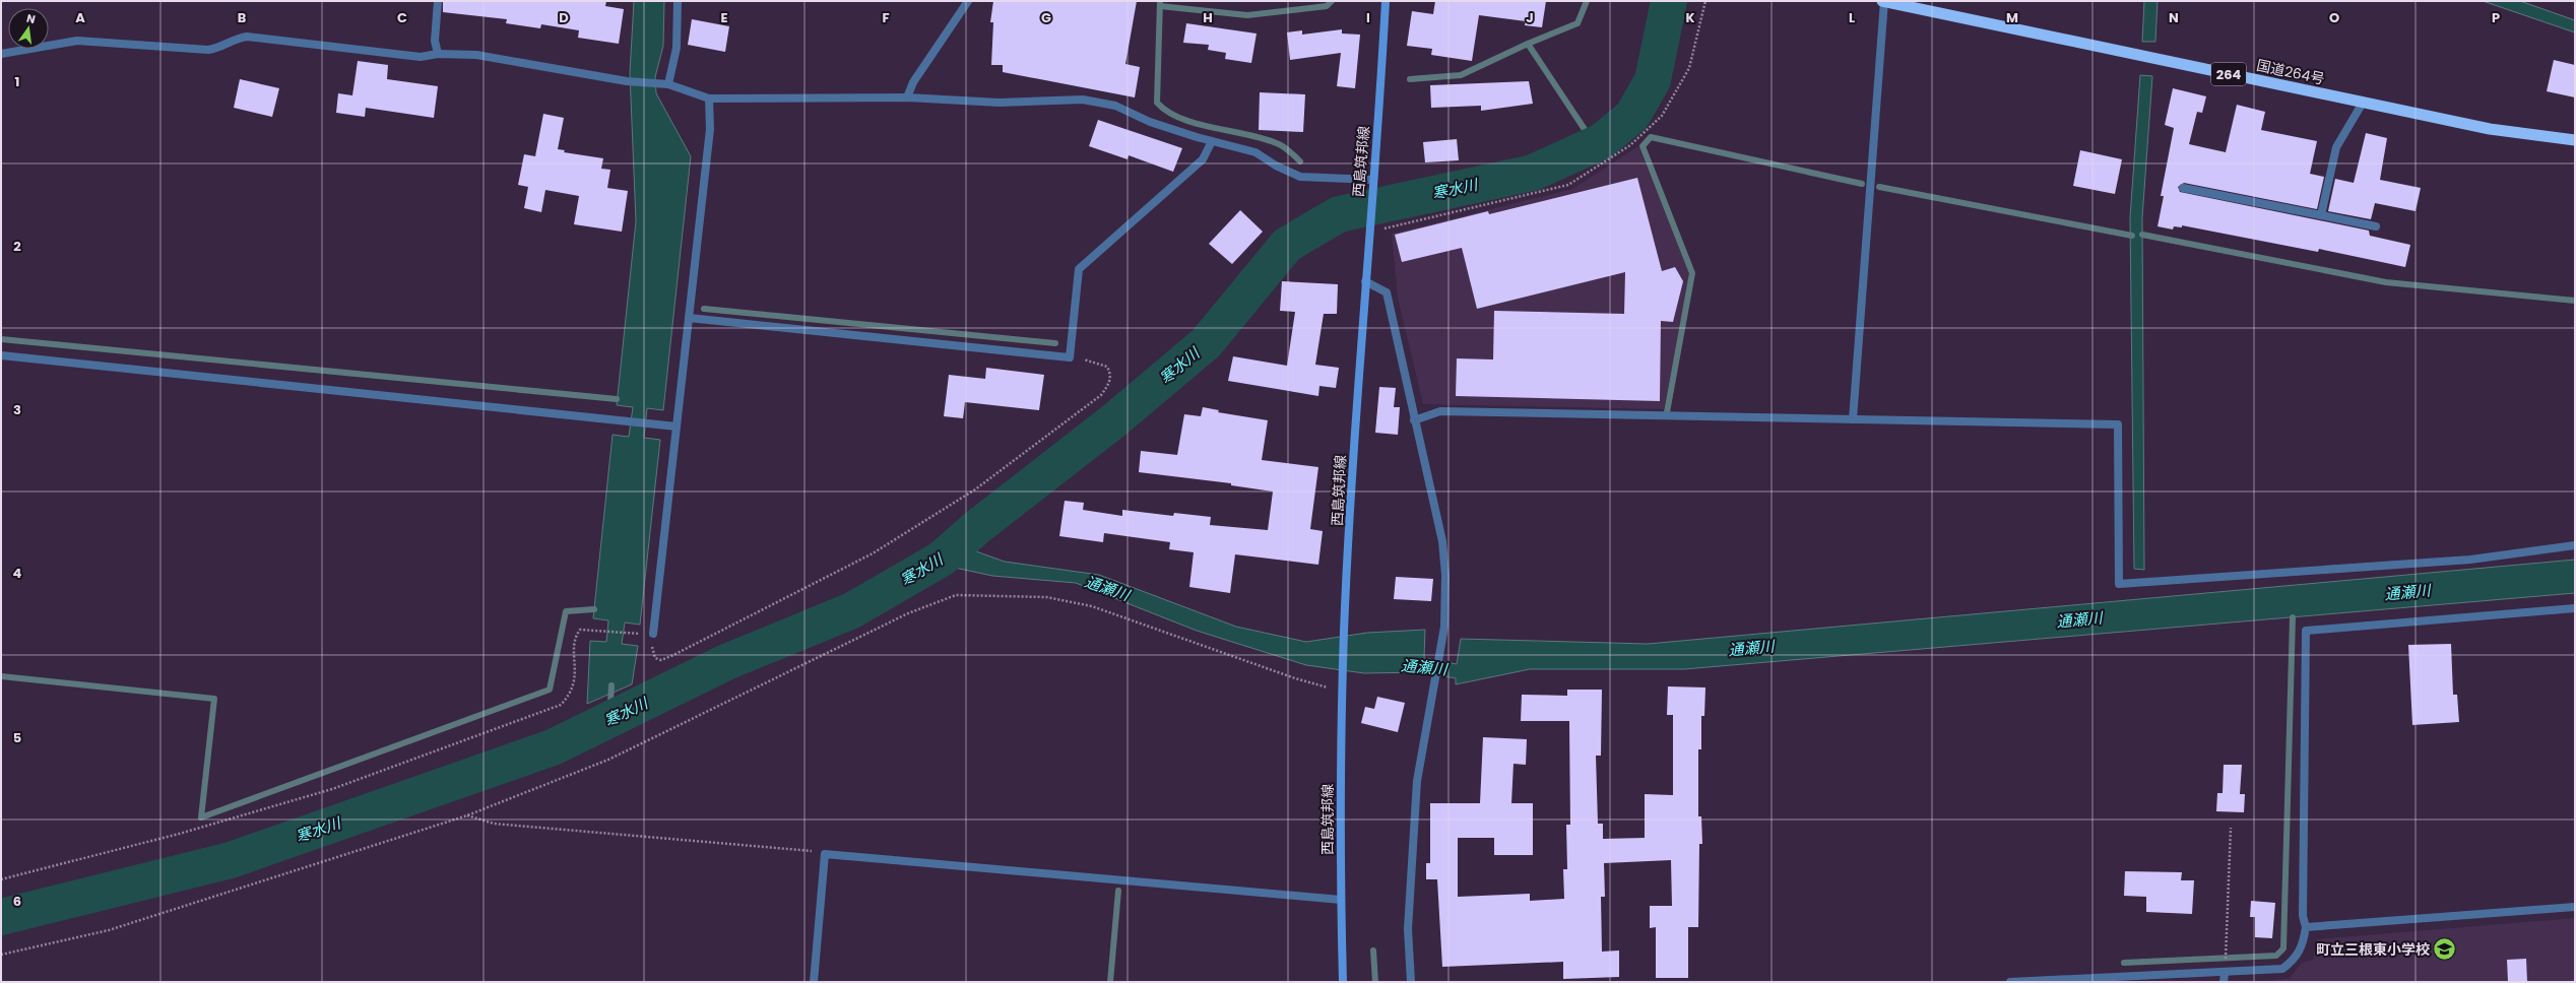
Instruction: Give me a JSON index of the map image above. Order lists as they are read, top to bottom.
{
  "streets": {
    "highway": ["国道264号", "264"],
    "main road": ["西島筑邦線"]
  },
  "water": ["寒水川", "通瀬川"],
  "places": {
    "school or university": ["町立三根東小学校"]
  },
  "north": "top",
  "grid": {
    "columns": [
      "A",
      "B",
      "C",
      "D",
      "E",
      "F",
      "G",
      "H",
      "I",
      "J",
      "K",
      "L",
      "M",
      "N",
      "O",
      "P"
    ],
    "rows": [
      "1",
      "2",
      "3",
      "4",
      "5",
      "6"
    ]
  }
}
